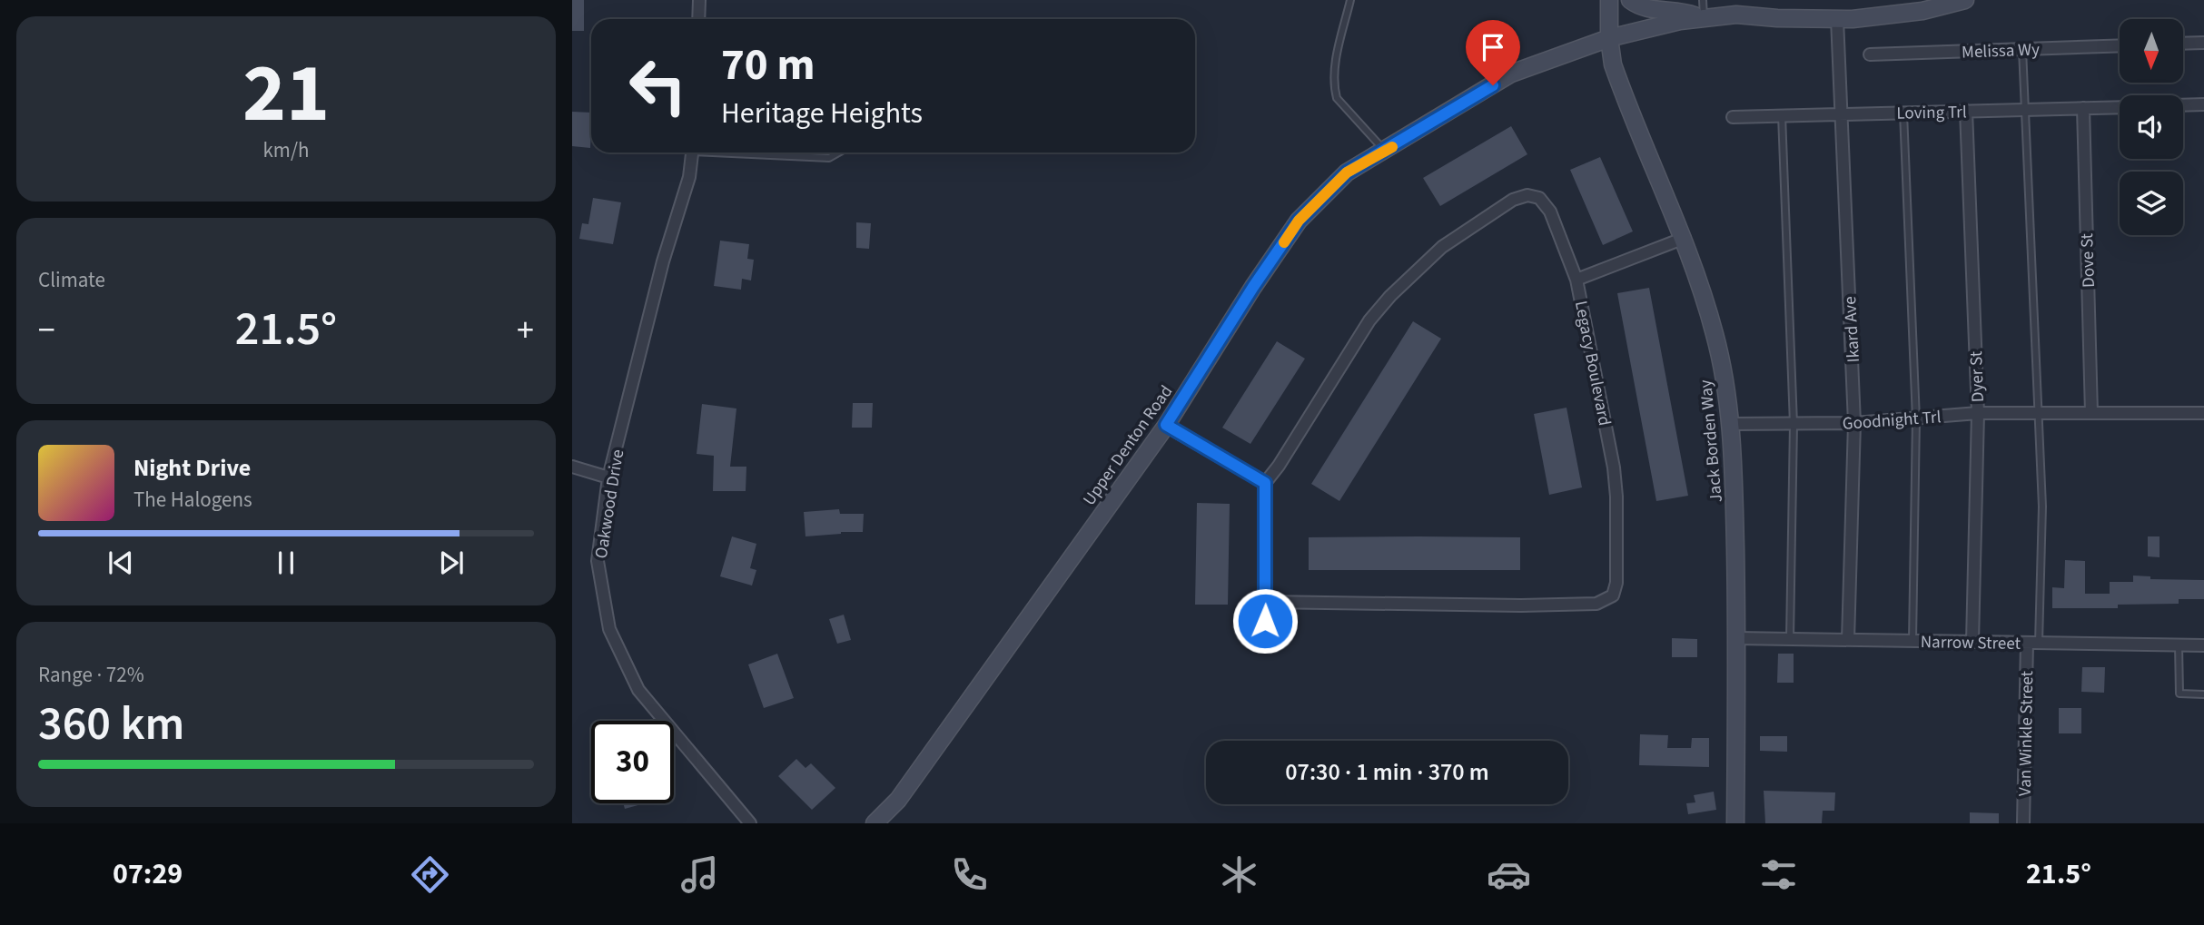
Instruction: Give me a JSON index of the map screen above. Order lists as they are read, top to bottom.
{
  "streets": {
    "street": [
      "Melissa Wy",
      "Loving Trl",
      "Dove St",
      "Ikard Ave",
      "Legacy Boulevard",
      "Dyer St",
      "Goodnight Trl",
      "Jack Borden Way",
      "Upper Denton Road",
      "Oakwood Drive",
      "Narrow Street",
      "Van Winkle Street"
    ]
  },
  "crossings": [
    ["Loving Trl", "Dove St"],
    ["Loving Trl", "Ikard Ave"],
    ["Loving Trl", "Dyer St"],
    ["Dove St", "Goodnight Trl"],
    ["Ikard Ave", "Goodnight Trl"],
    ["Ikard Ave", "Upper Denton Road"],
    ["Ikard Ave", "Narrow Street"],
    ["Dyer St", "Goodnight Trl"],
    ["Dyer St", "Narrow Street"],
    ["Goodnight Trl", "Jack Borden Way"],
    ["Jack Borden Way", "Upper Denton Road"],
    ["Jack Borden Way", "Narrow Street"],
    ["Narrow Street", "Van Winkle Street"]
  ],
  "north": "bottom",
  "page": {
    "tile": [
      ["21", "km/h"],
      "Climate",
      ["Range · 72%", "360 km"]
    ],
    "turn": ["70 m", "Heritage Heights"],
    "heat": ["−", "21.5°", "+"],
    "song": ["Night Drive", "The Halogens"],
    "limit": "30",
    "trip": "07:30 · 1 min · 370 m",
    "tabs": ["07:29", "21.5°"]
  }
}
